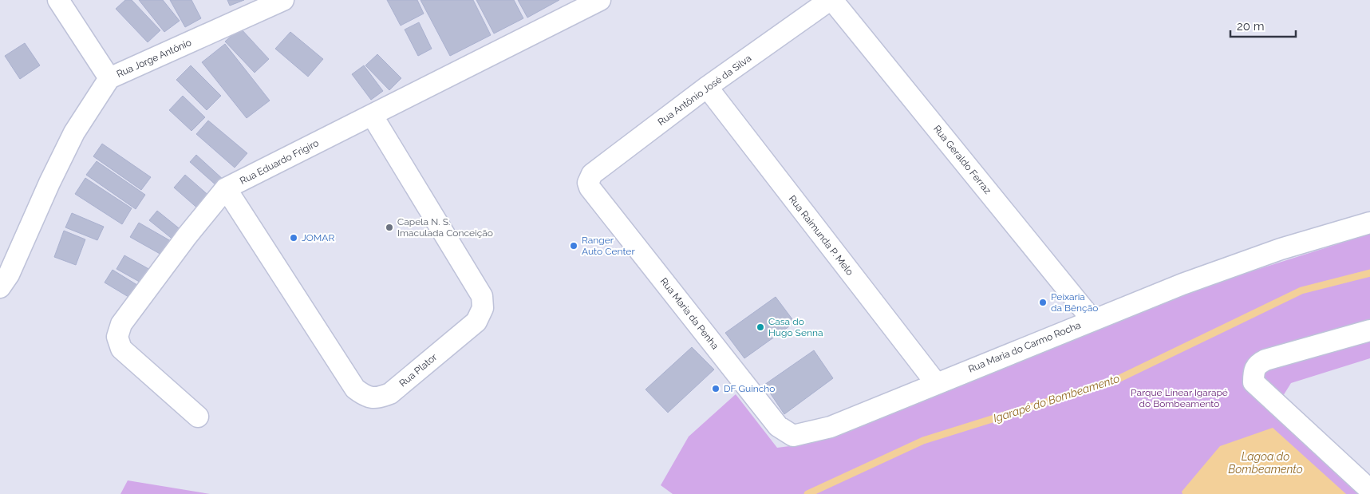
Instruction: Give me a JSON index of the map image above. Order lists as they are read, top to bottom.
{
  "streets": {
    "street": [
      "Rua Jorge Antônio",
      "Rua Antônio José da Silva",
      "Rua Geraldo Ferraz",
      "Rua Eduardo Frigiro",
      "Rua Raimunda P. Melo",
      "Rua Maria da Penha",
      "Rua Maria do Carmo Rocha",
      "Rua Plator"
    ]
  },
  "crossings": [
    ["Rua Antônio José da Silva", "Rua Geraldo Ferraz"],
    ["Rua Antônio José da Silva", "Rua Raimunda P. Melo"],
    ["Rua Antônio José da Silva", "Rua Maria da Penha"],
    ["Rua Geraldo Ferraz", "Rua Maria do Carmo Rocha"],
    ["Rua Eduardo Frigiro", "Rua Plator"],
    ["Rua Raimunda P. Melo", "Rua Maria do Carmo Rocha"],
    ["Rua Maria da Penha", "Rua Maria do Carmo Rocha"]
  ],
  "water": ["Igarapé do Bombeamento", "Lagoa do Bombeamento"],
  "parks": ["Parque Linear Igarapé do Bombeamento"],
  "places": [
    "Capela N. S. Imaculada Conceição",
    "JOMAR",
    "Ranger Auto Center",
    "Peixaria da Bênção",
    "Casa do Hugo Senna",
    "DF Guincho"
  ],
  "scale_bar": "20 m"
}
